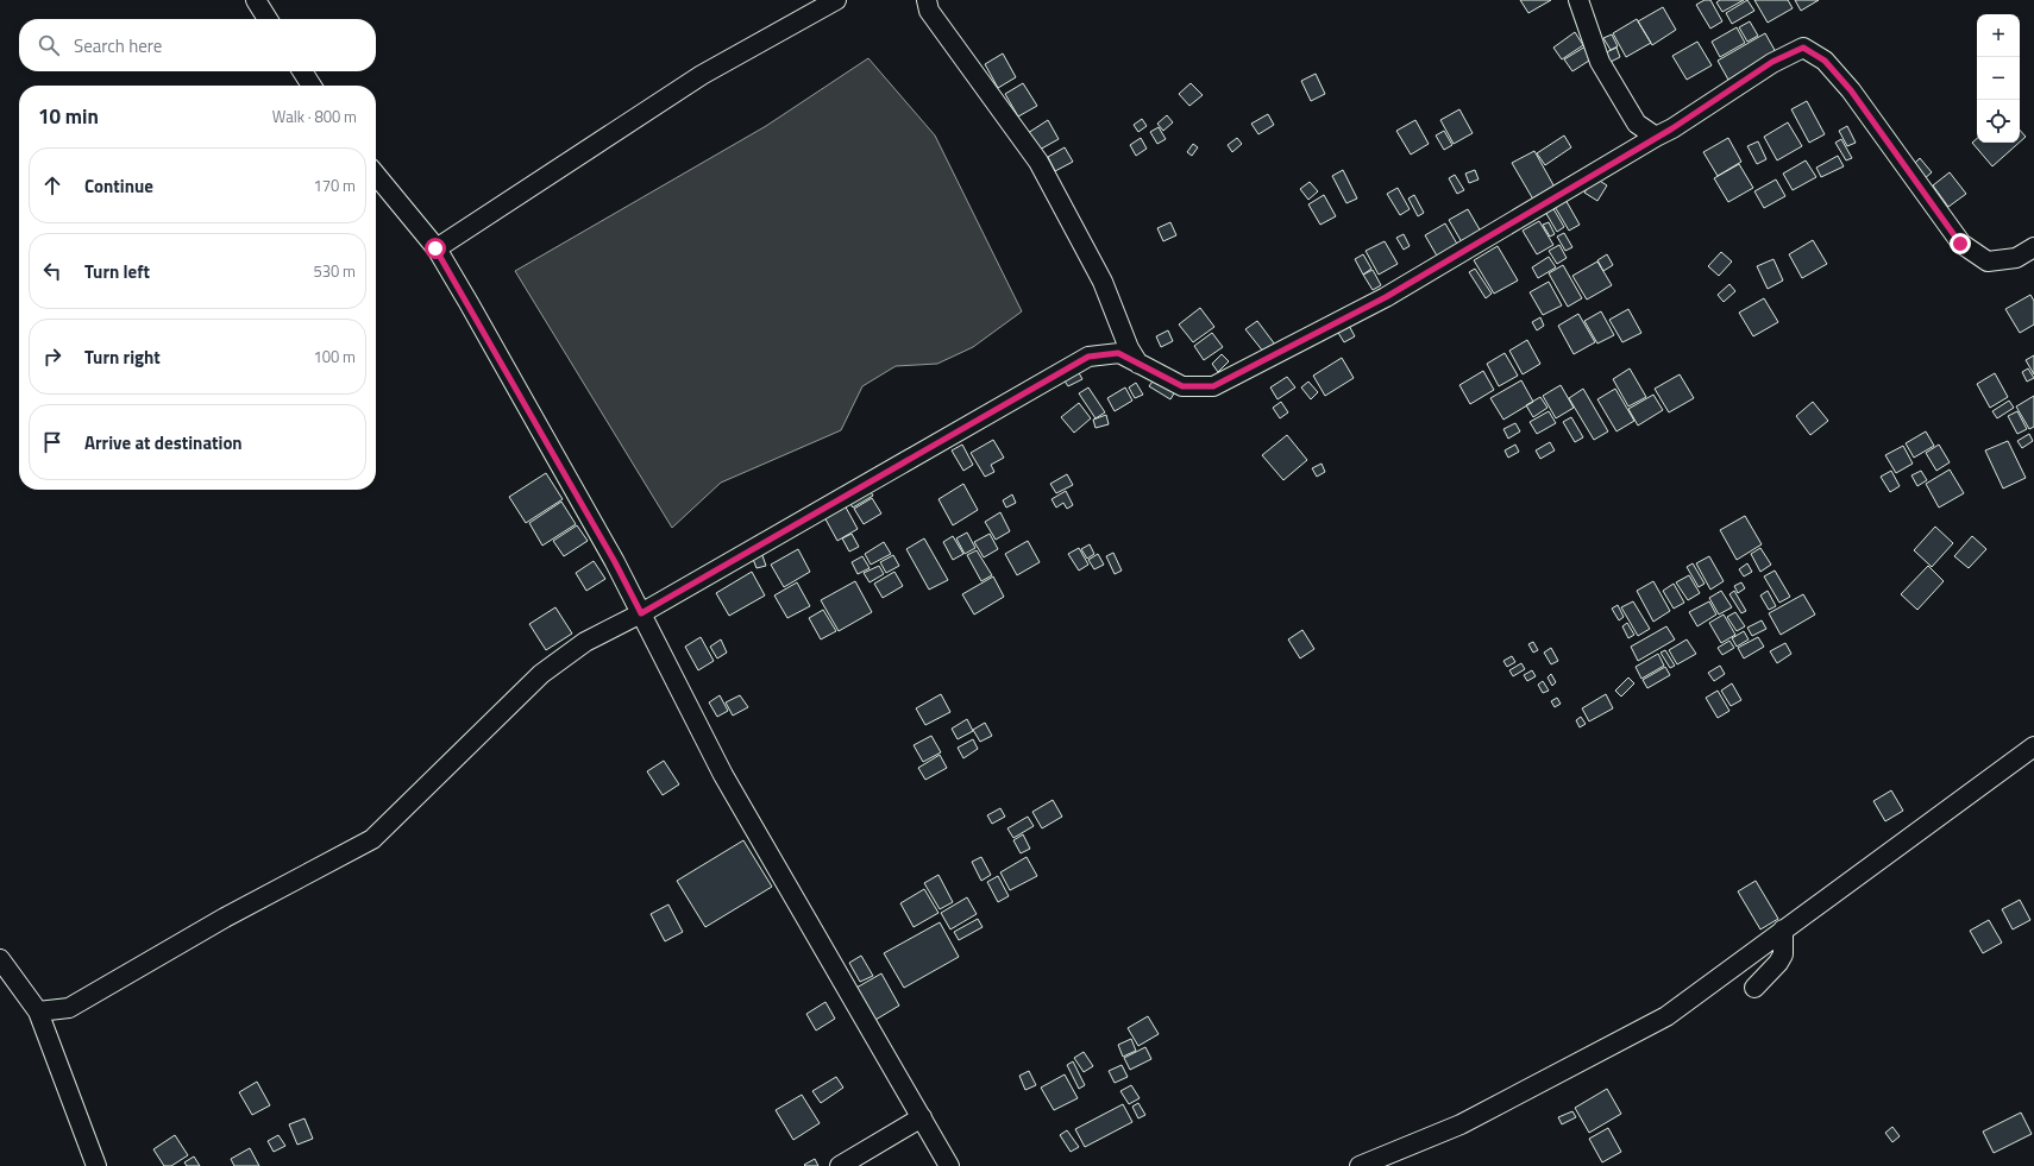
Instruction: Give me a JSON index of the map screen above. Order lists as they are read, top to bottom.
{
  "page": {
    "map_buttons": ["+", "−"],
    "search": "Search here",
    "heading": ["10 min", "Walk · 800 m"],
    "list": [
      ["Continue", "170 m"],
      ["Turn left", "530 m"],
      ["Turn right", "100 m"],
      "Arrive at destination"
    ]
  }
}
